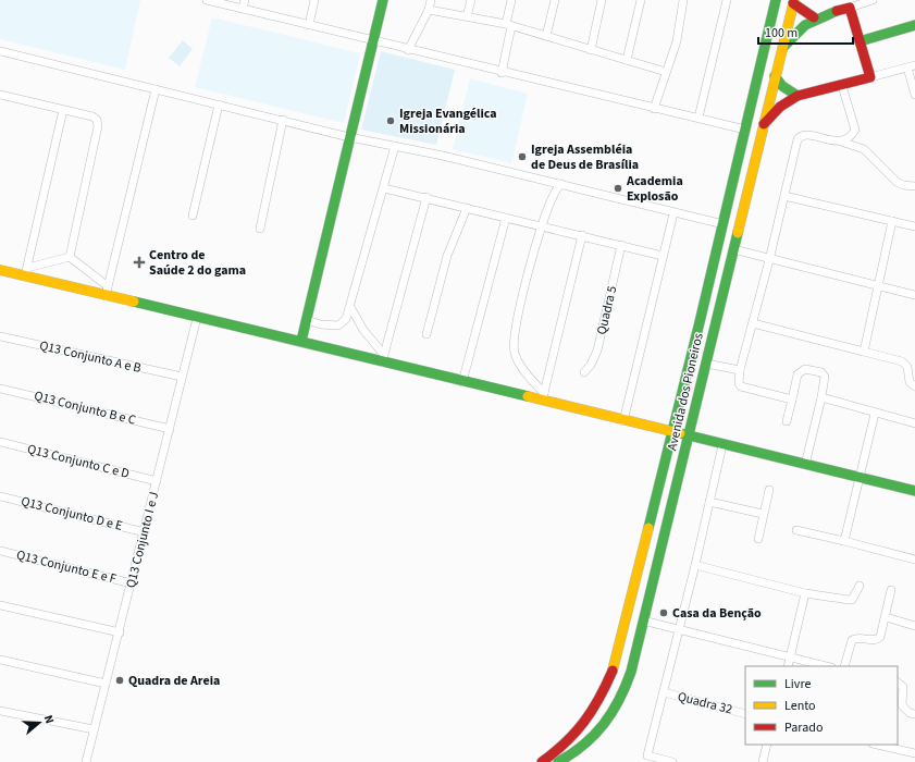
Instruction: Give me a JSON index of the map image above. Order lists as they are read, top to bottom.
{
  "streets": {
    "main road": ["Avenida dos Pioneiros"],
    "street": [
      "Quadra 5",
      "Q13 Conjunto A e B",
      "Q13 Conjunto B e C",
      "Q13 Conjunto C e D",
      "Q13 Conjunto D e E",
      "Q13 Conjunto I e J",
      "Q13 Conjunto E e F",
      "Quadra 32"
    ]
  },
  "crossings": [
    ["Q13 Conjunto A e B", "Q13 Conjunto I e J"],
    ["Q13 Conjunto B e C", "Q13 Conjunto I e J"],
    ["Q13 Conjunto C e D", "Q13 Conjunto I e J"],
    ["Q13 Conjunto D e E", "Q13 Conjunto I e J"],
    ["Q13 Conjunto I e J", "Q13 Conjunto E e F"]
  ],
  "places": {
    "other": [
      "Igreja Evangélica Missionária",
      "Igreja Assembléia de Deus de Brasília",
      "Academia Explosão",
      "Casa da Benção",
      "Quadra de Areia"
    ],
    "health": ["Centro de Saúde 2 do gama"]
  },
  "legend": ["Livre", "Lento", "Parado"],
  "scale_bar": "100 m",
  "north": "right"
}
